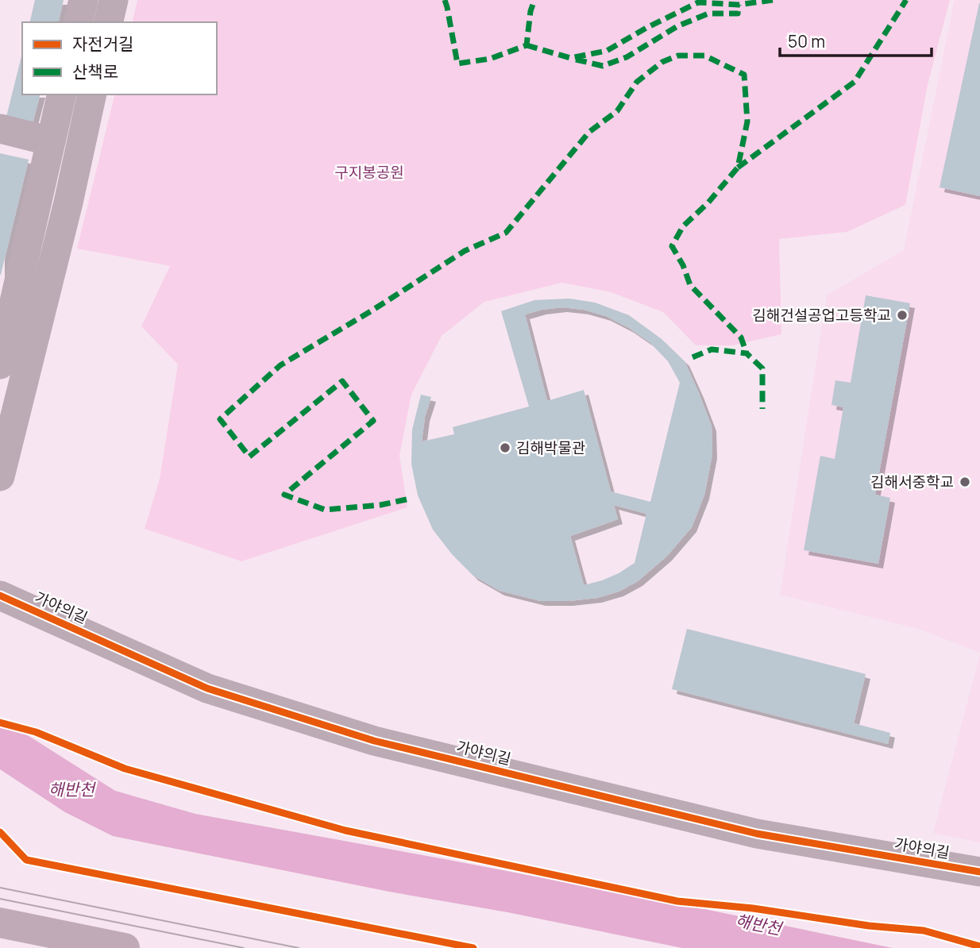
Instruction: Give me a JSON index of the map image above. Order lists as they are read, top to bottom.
{
  "streets": {
    "street": ["가야의길"]
  },
  "water": ["해반천"],
  "parks": ["구지봉공원"],
  "places": ["김해건설공업고등학교", "김해박물관", "김해서중학교"],
  "legend": ["자전거길", "산책로"],
  "scale_bar": "50 m"
}
